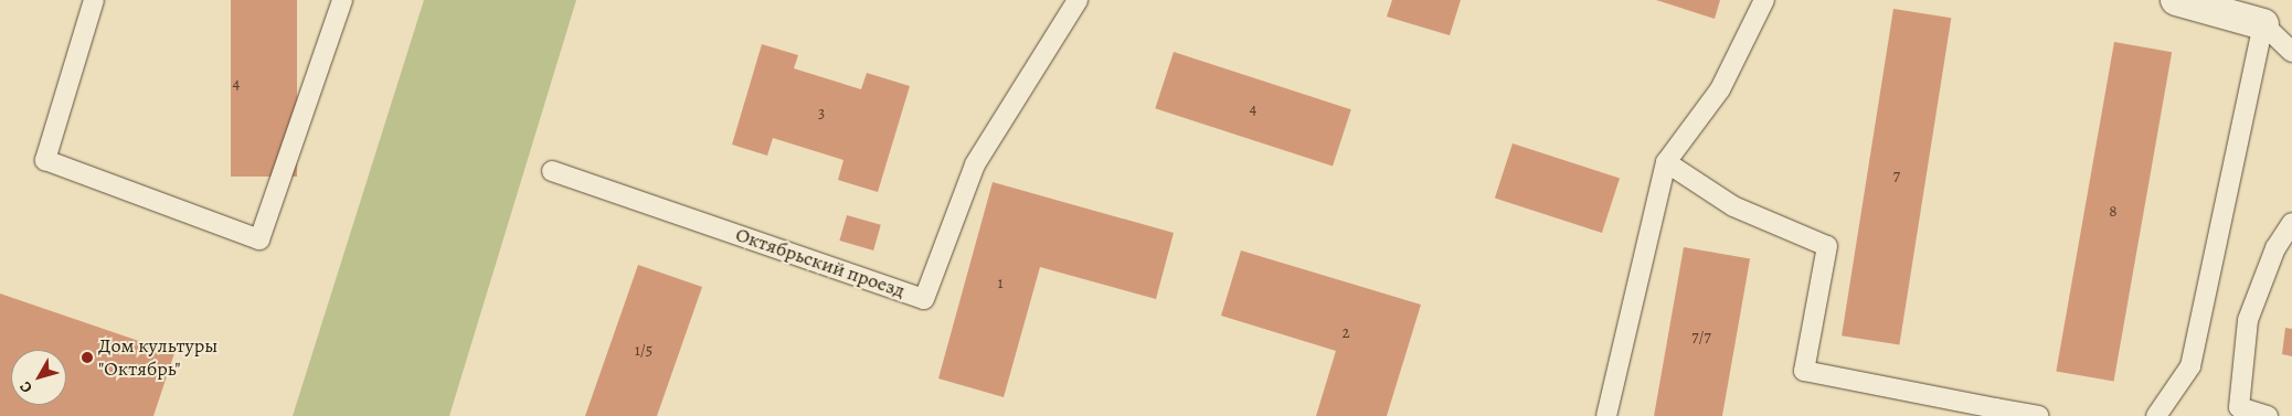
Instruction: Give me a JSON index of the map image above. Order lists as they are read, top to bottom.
{
  "streets": {
    "lane": ["Октябрьский проезд"]
  },
  "places": ["Дом культуры \"Октябрь\""],
  "house_numbers": [
    "4",
    "4",
    "3",
    "7",
    "8",
    "1",
    "2",
    "7/7",
    "1/5"
  ],
  "north": "bottom left"
}
